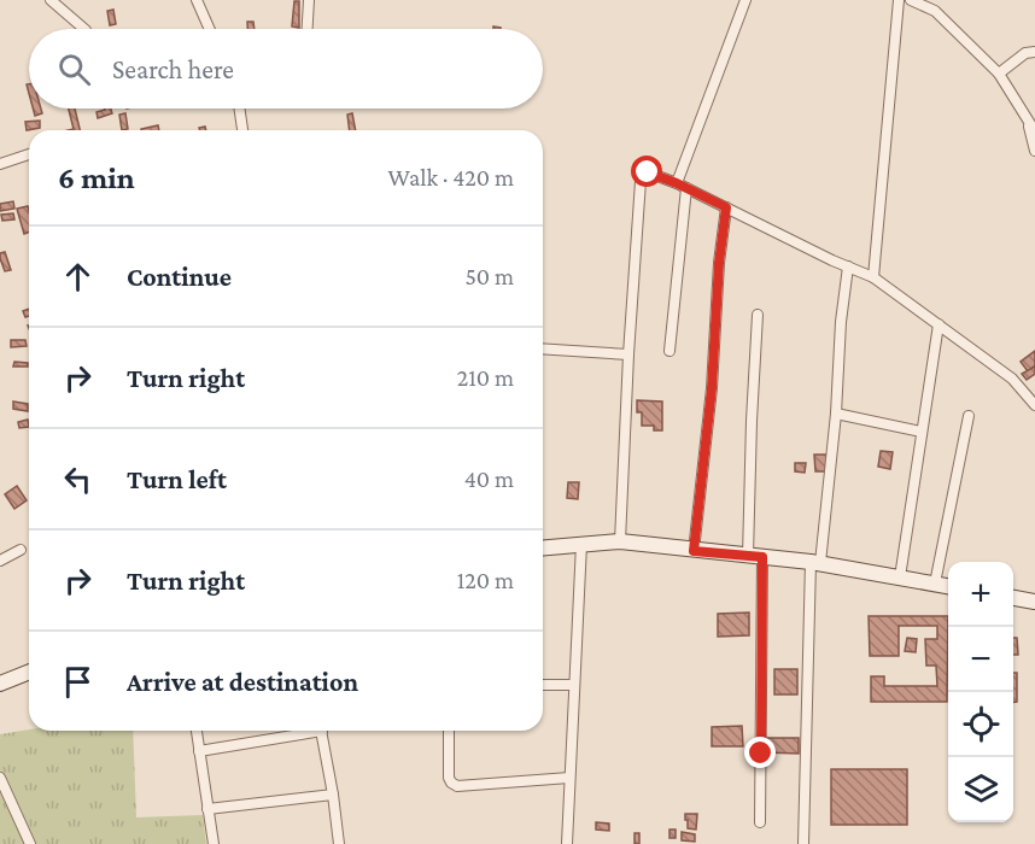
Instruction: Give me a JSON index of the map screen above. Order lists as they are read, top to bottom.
{
  "page": {
    "search": "Search here",
    "heading": ["6 min", "Walk · 420 m"],
    "list": [
      ["Continue", "50 m"],
      ["Turn right", "210 m"],
      ["Turn left", "40 m"],
      ["Turn right", "120 m"],
      "Arrive at destination"
    ],
    "map_buttons": ["+", "−"]
  }
}
